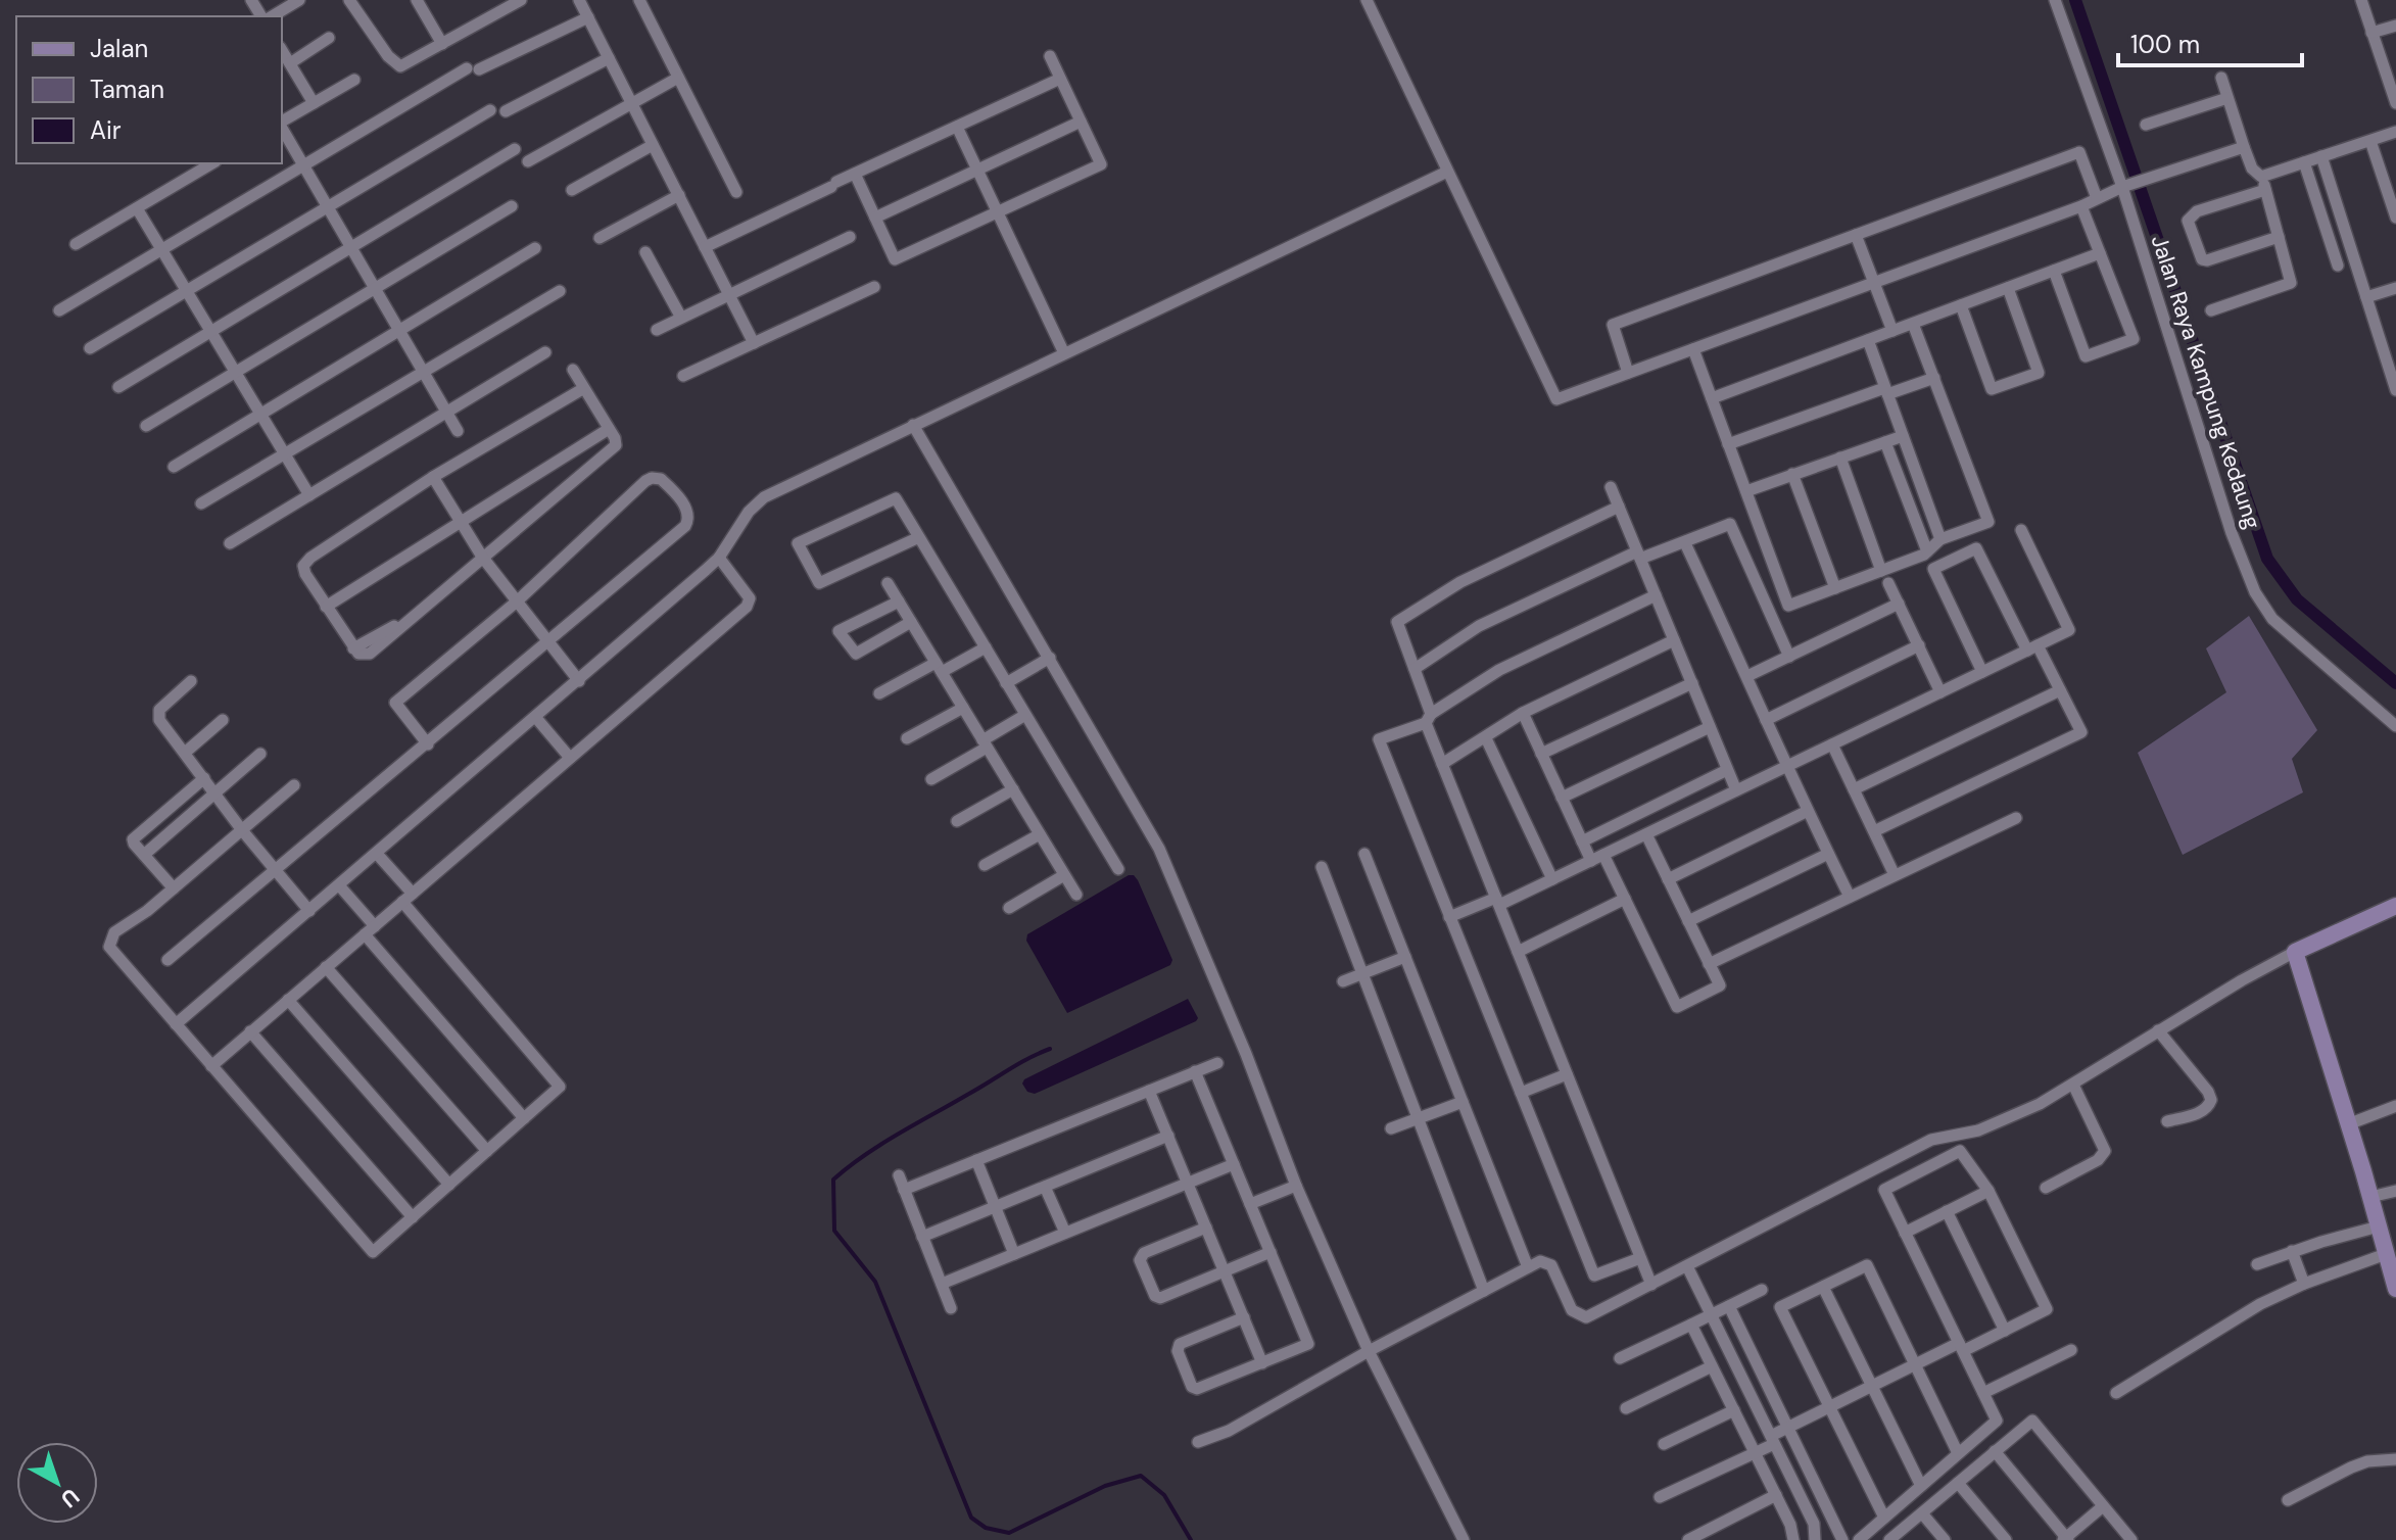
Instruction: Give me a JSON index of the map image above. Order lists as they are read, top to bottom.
{
  "streets": {
    "street": ["Jalan Raya Kampung Kedaung"]
  },
  "legend": ["Jalan", "Taman", "Air"],
  "scale_bar": "100 m",
  "north": "bottom right"
}
